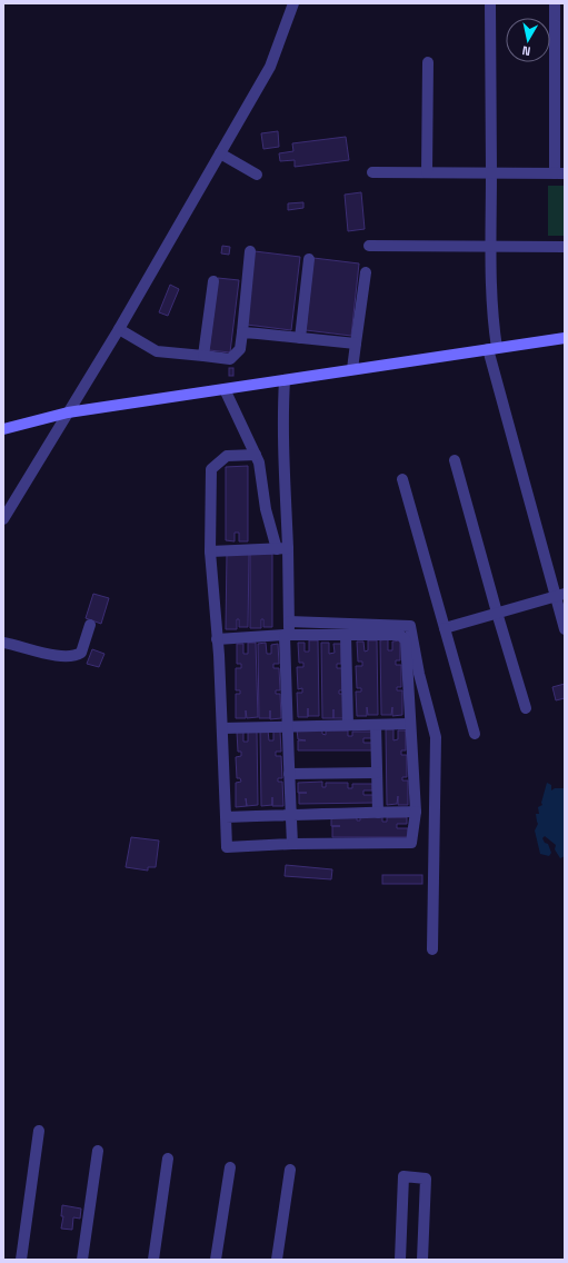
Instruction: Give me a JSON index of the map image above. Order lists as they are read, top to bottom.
{
  "north": "bottom"
}
